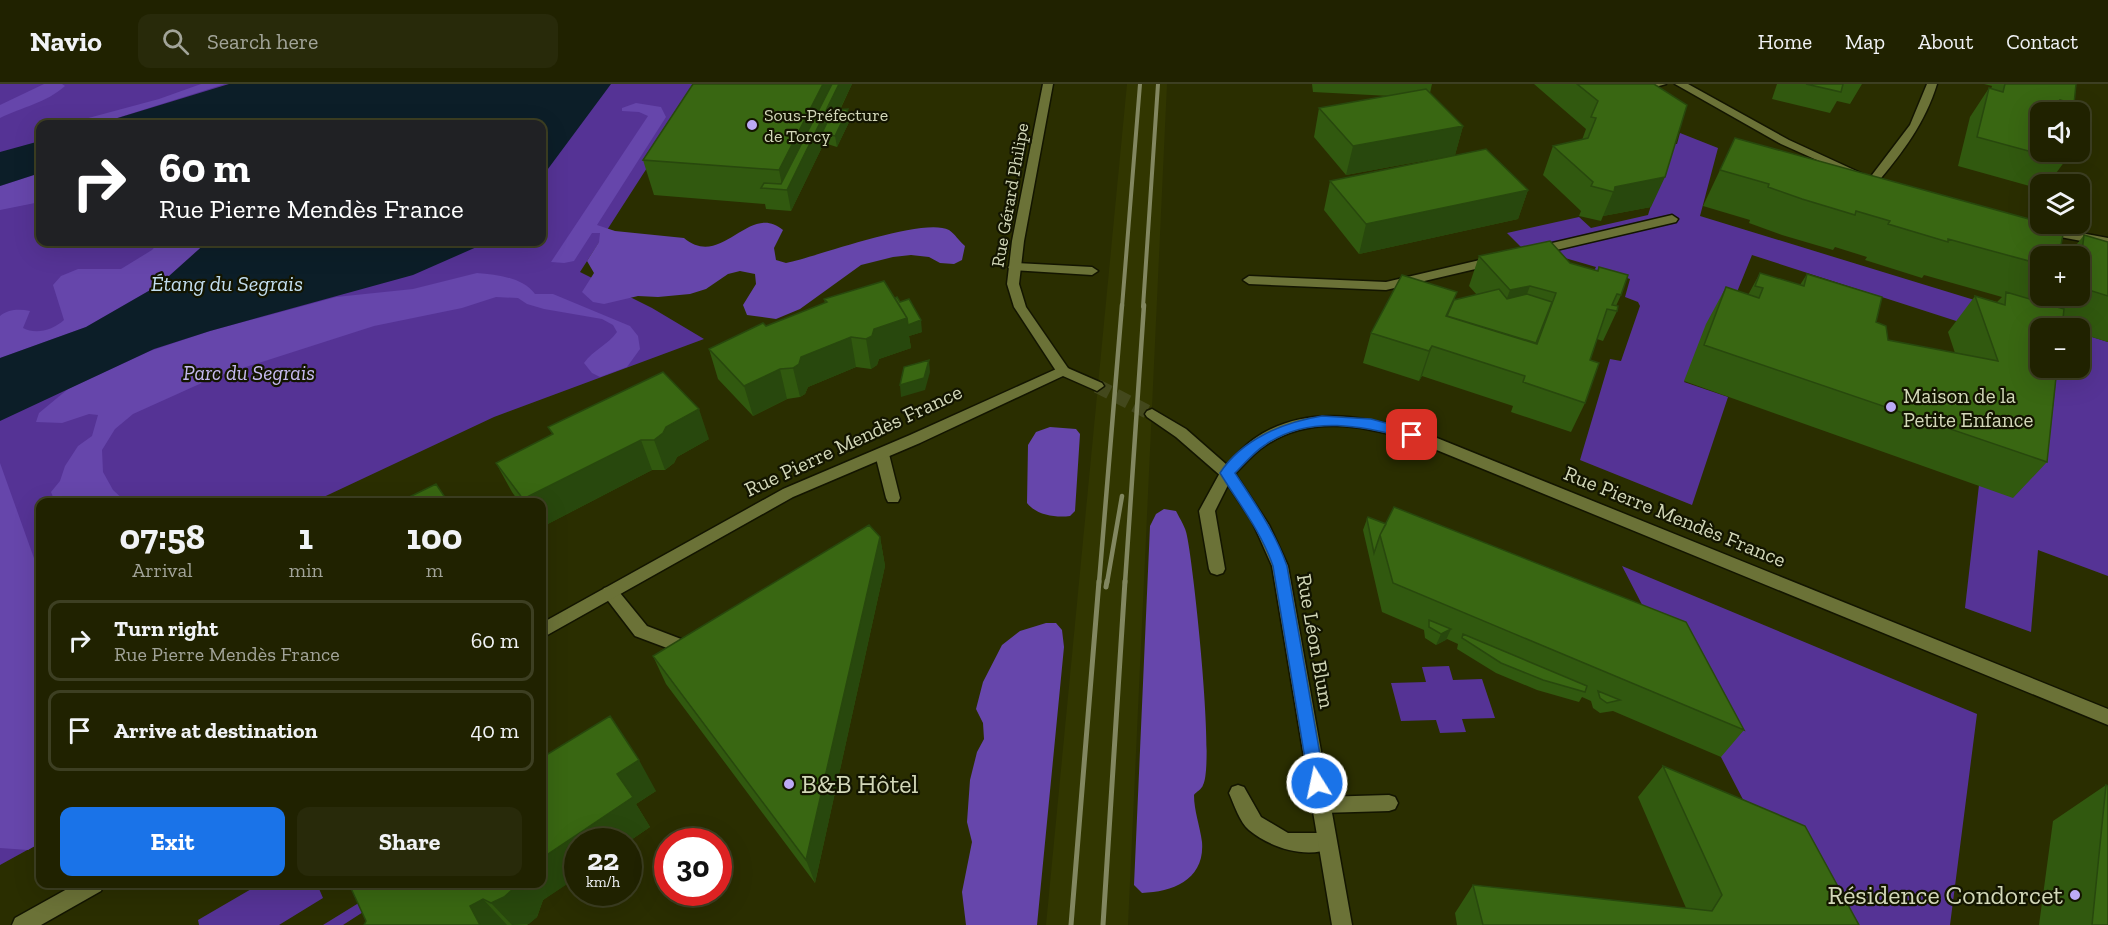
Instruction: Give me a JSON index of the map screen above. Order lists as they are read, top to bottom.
{
  "streets": {
    "street": ["Rue Gérard Philipe", "Rue Pierre Mendès France", "Rue Léon Blum"]
  },
  "crossings": [
    ["Rue Gérard Philipe", "Rue Pierre Mendès France"],
    ["Rue Pierre Mendès France", "Rue Léon Blum"]
  ],
  "water": ["Étang du Segrais"],
  "parks": ["Parc du Segrais"],
  "places": [
    "Sous-Préfecture de Torcy",
    "Maison de la Petite Enfance",
    "B&B Hôtel",
    "Résidence Condorcet"
  ],
  "page": {
    "header": "Navio",
    "search": "Search here",
    "nav": [
      "Home",
      "Map",
      "About",
      "Contact"
    ],
    "map_buttons": ["+", "−"],
    "turn": ["60 m", "Rue Pierre Mendès France"],
    "eta": [
      "07:58",
      "Arrival",
      "1",
      "min",
      "100",
      "m"
    ],
    "list": [
      {
        "name": "Turn right",
        "note": "Rue Pierre Mendès France",
        "value": "60 m"
      },
      {
        "name": "Arrive at destination",
        "value": "40 m"
      }
    ],
    "buttons": ["Exit", "Share"],
    "speed": "22 km/h",
    "limit": "30"
  }
}
